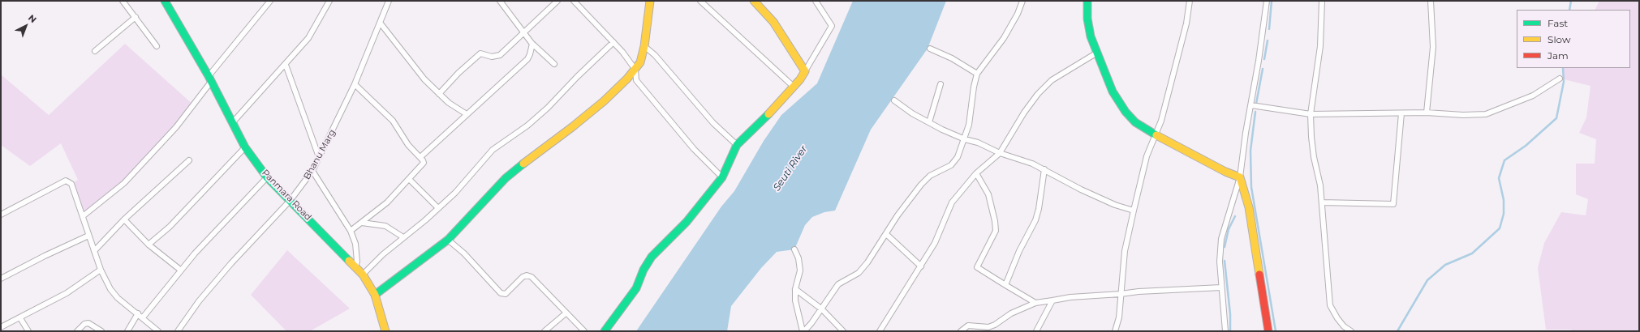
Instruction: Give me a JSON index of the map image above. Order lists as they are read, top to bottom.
{
  "streets": {
    "street": ["Bhanu Marg", "Panmara Road"]
  },
  "crossings": [
    ["Bhanu Marg", "Panmara Road"]
  ],
  "water": ["Seuti River"],
  "legend": ["Fast", "Slow", "Jam"],
  "north": "top right"
}
